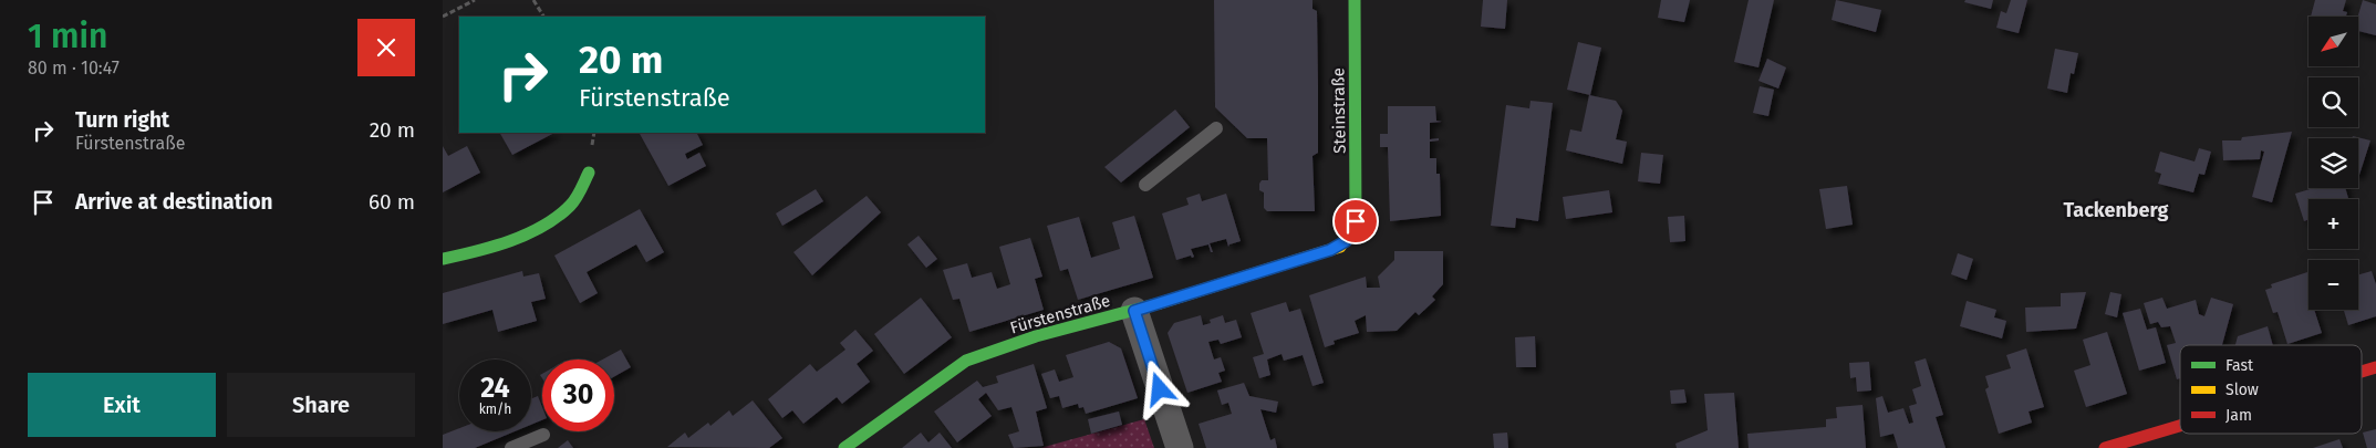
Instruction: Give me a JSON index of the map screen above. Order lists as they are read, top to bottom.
{
  "streets": {
    "street": ["Steinstraße", "Fürstenstraße"]
  },
  "crossings": [
    ["Steinstraße", "Fürstenstraße"]
  ],
  "districts": ["Tackenberg"],
  "legend": ["Fast", "Slow", "Jam"],
  "north": "bottom left",
  "page": {
    "heading": ["1 min", "80 m · 10:47"],
    "map_buttons": ["+", "−"],
    "turn": ["20 m", "Fürstenstraße"],
    "list": [
      {
        "name": "Turn right",
        "note": "Fürstenstraße",
        "value": "20 m"
      },
      {
        "name": "Arrive at destination",
        "value": "60 m"
      }
    ],
    "speed": "24 km/h",
    "limit": "30",
    "buttons": ["Exit", "Share"]
  }
}
